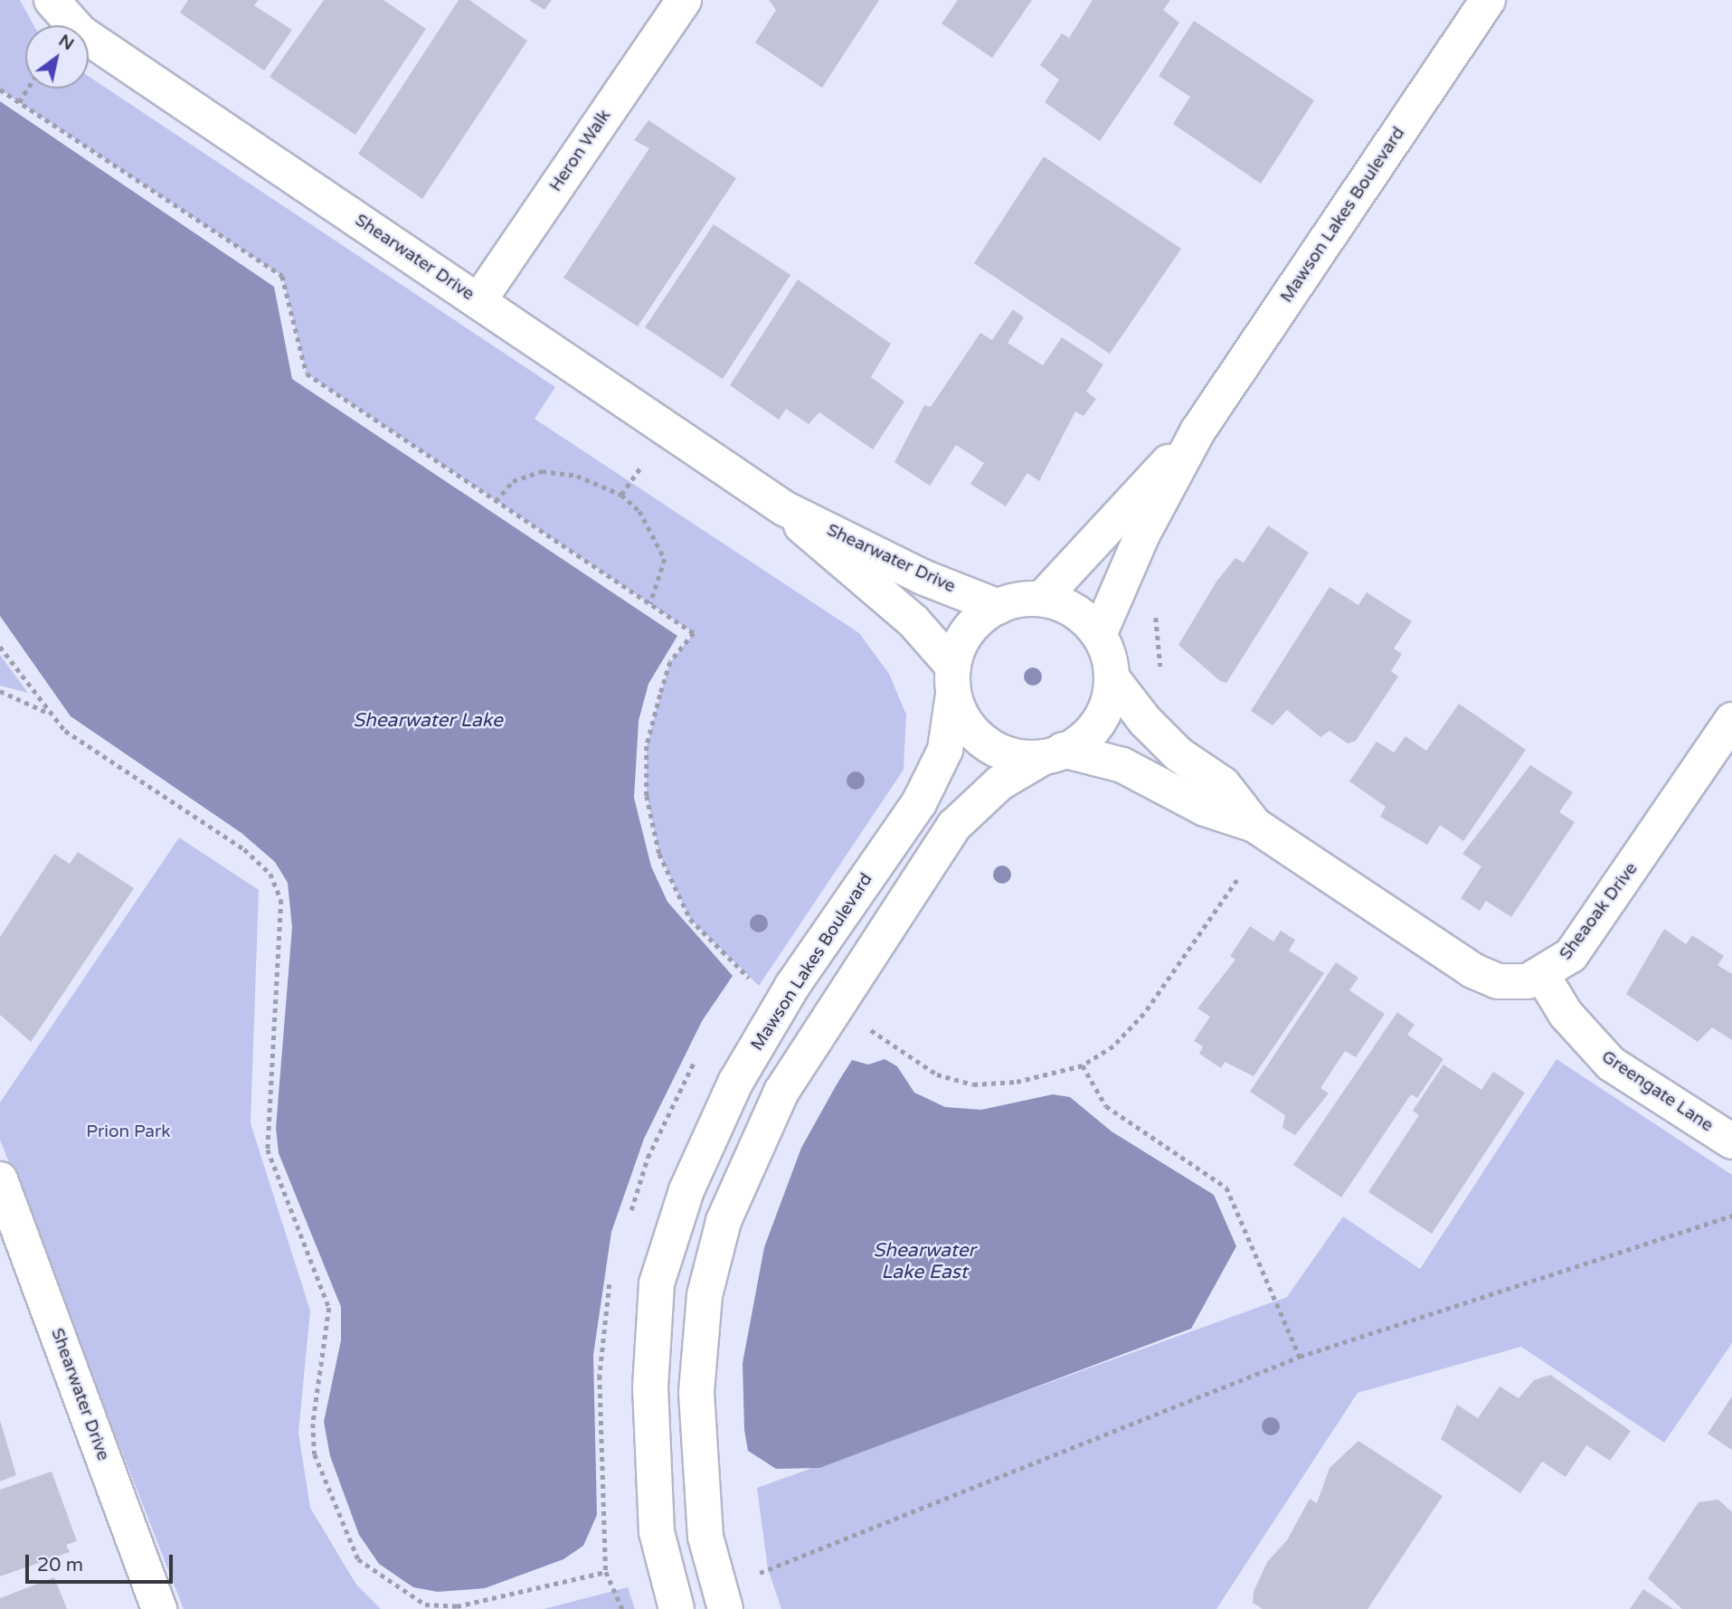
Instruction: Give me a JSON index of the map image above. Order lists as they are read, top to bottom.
{
  "streets": {
    "street": [
      "Heron Walk",
      "Mawson Lakes Boulevard",
      "Shearwater Drive",
      "Sheaoak Drive",
      "Greengate Lane"
    ]
  },
  "crossings": [
    ["Heron Walk", "Shearwater Drive"],
    ["Mawson Lakes Boulevard", "Shearwater Drive"],
    ["Mawson Lakes Boulevard", "Sheaoak Drive"],
    ["Shearwater Drive", "Sheaoak Drive"],
    ["Sheaoak Drive", "Greengate Lane"]
  ],
  "water": ["Shearwater Lake", "Shearwater Lake East"],
  "parks": ["Prion Park"],
  "scale_bar": "20 m",
  "north": "top right"
}
